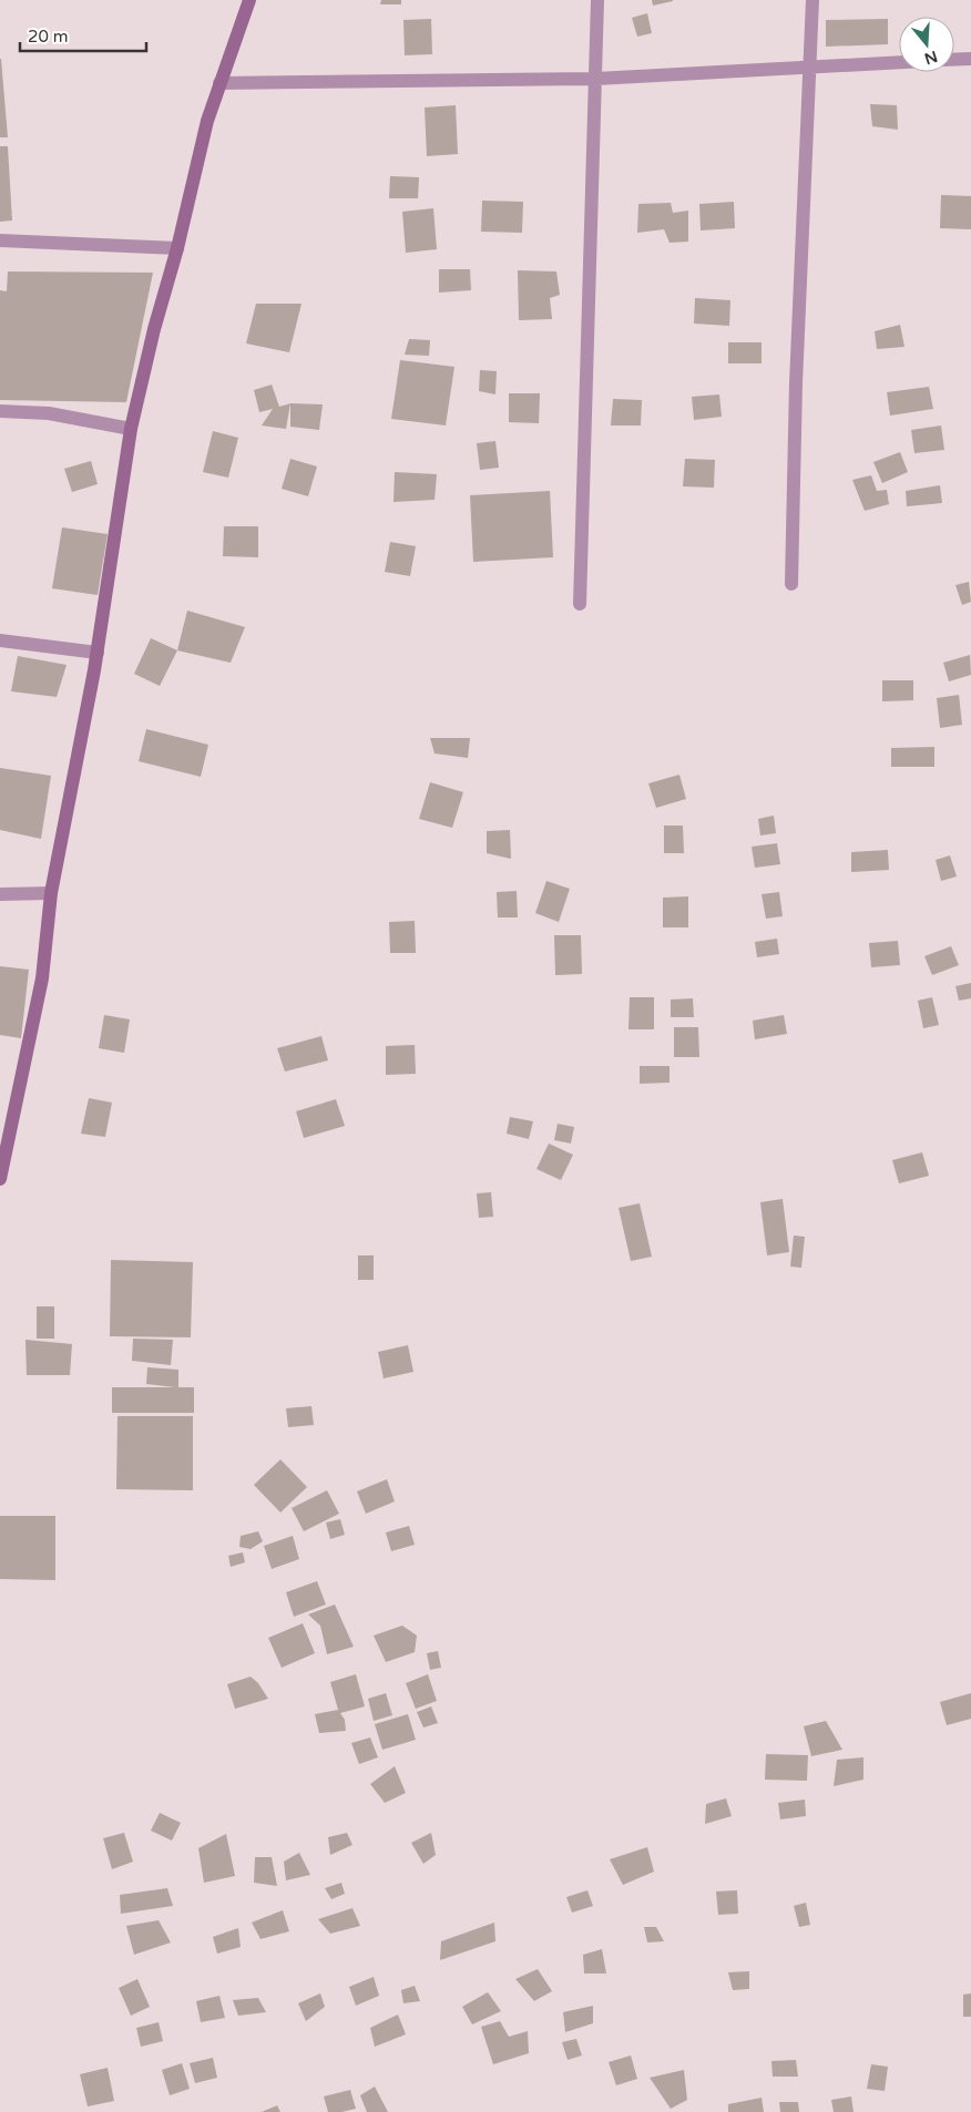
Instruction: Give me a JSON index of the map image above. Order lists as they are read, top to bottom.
{
  "scale_bar": "20 m",
  "north": "bottom"
}
